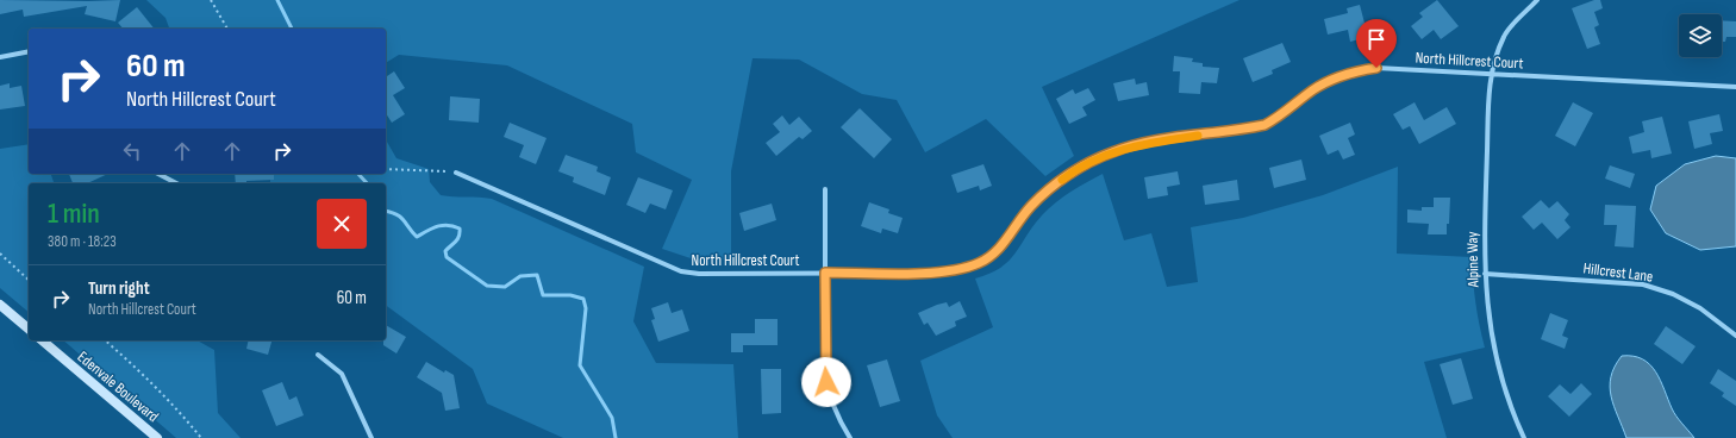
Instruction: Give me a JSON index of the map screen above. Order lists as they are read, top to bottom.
{
  "streets": {
    "street": [
      "North Hillcrest Court",
      "Alpine Way",
      "Hillcrest Lane",
      "Edenvale Boulevard"
    ]
  },
  "crossings": [
    ["North Hillcrest Court", "Alpine Way"],
    ["Alpine Way", "Hillcrest Lane"]
  ],
  "page": {
    "turn": ["60 m", "North Hillcrest Court"],
    "heading": ["1 min", "380 m · 18:23"],
    "list": [
      {
        "name": "Turn right",
        "note": "North Hillcrest Court",
        "value": "60 m"
      }
    ]
  }
}
